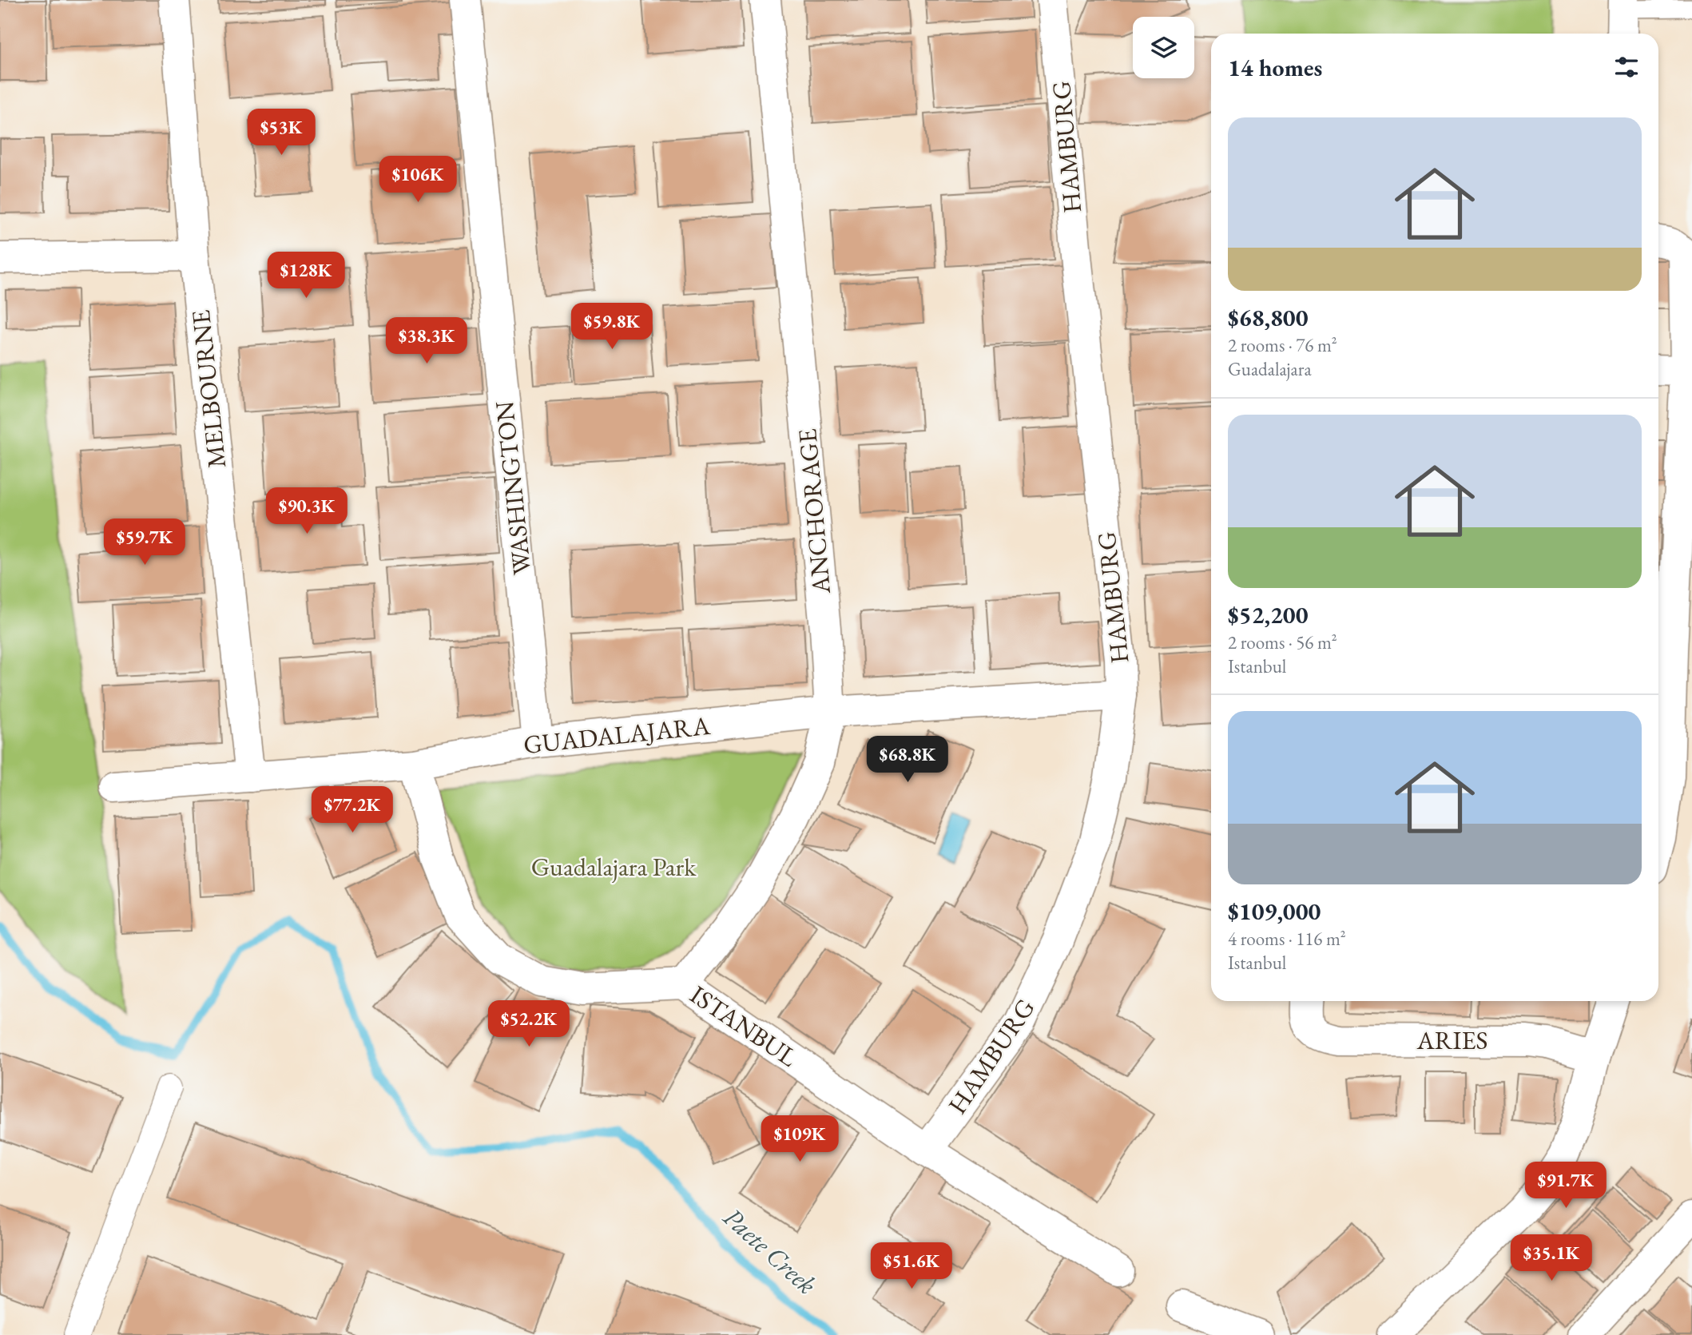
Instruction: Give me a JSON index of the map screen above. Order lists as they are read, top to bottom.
{
  "streets": {
    "street": [
      "HAMBURG",
      "MELBOURNE",
      "WASHINGTON",
      "ANCHORAGE",
      "GUADALAJARA",
      "ISTANBUL",
      "ARIES"
    ]
  },
  "crossings": [
    ["HAMBURG", "GUADALAJARA"],
    ["HAMBURG", "ISTANBUL"],
    ["MELBOURNE", "GUADALAJARA"],
    ["WASHINGTON", "GUADALAJARA"],
    ["ANCHORAGE", "GUADALAJARA"],
    ["ANCHORAGE", "ISTANBUL"],
    ["GUADALAJARA", "ISTANBUL"]
  ],
  "water": ["Paete Creek"],
  "parks": ["Guadalajara Park"],
  "page": {
    "heading": "14 homes",
    "list": [
      {
        "name": "$68,800",
        "note": "2 rooms · 76 m² · Guadalajara"
      },
      {
        "name": "$52,200",
        "note": "2 rooms · 56 m² · Istanbul"
      },
      {
        "name": "$109,000",
        "note": "4 rooms · 116 m² · Istanbul"
      }
    ],
    "price": [
      "$53K",
      "$106K",
      "$128K",
      "$59.8K",
      "$38.3K",
      "$90.3K",
      "$59.7K",
      "$68.8K",
      "$77.2K",
      "$52.2K",
      "$109K",
      "$91.7K",
      "$35.1K",
      "$51.6K"
    ]
  }
}
